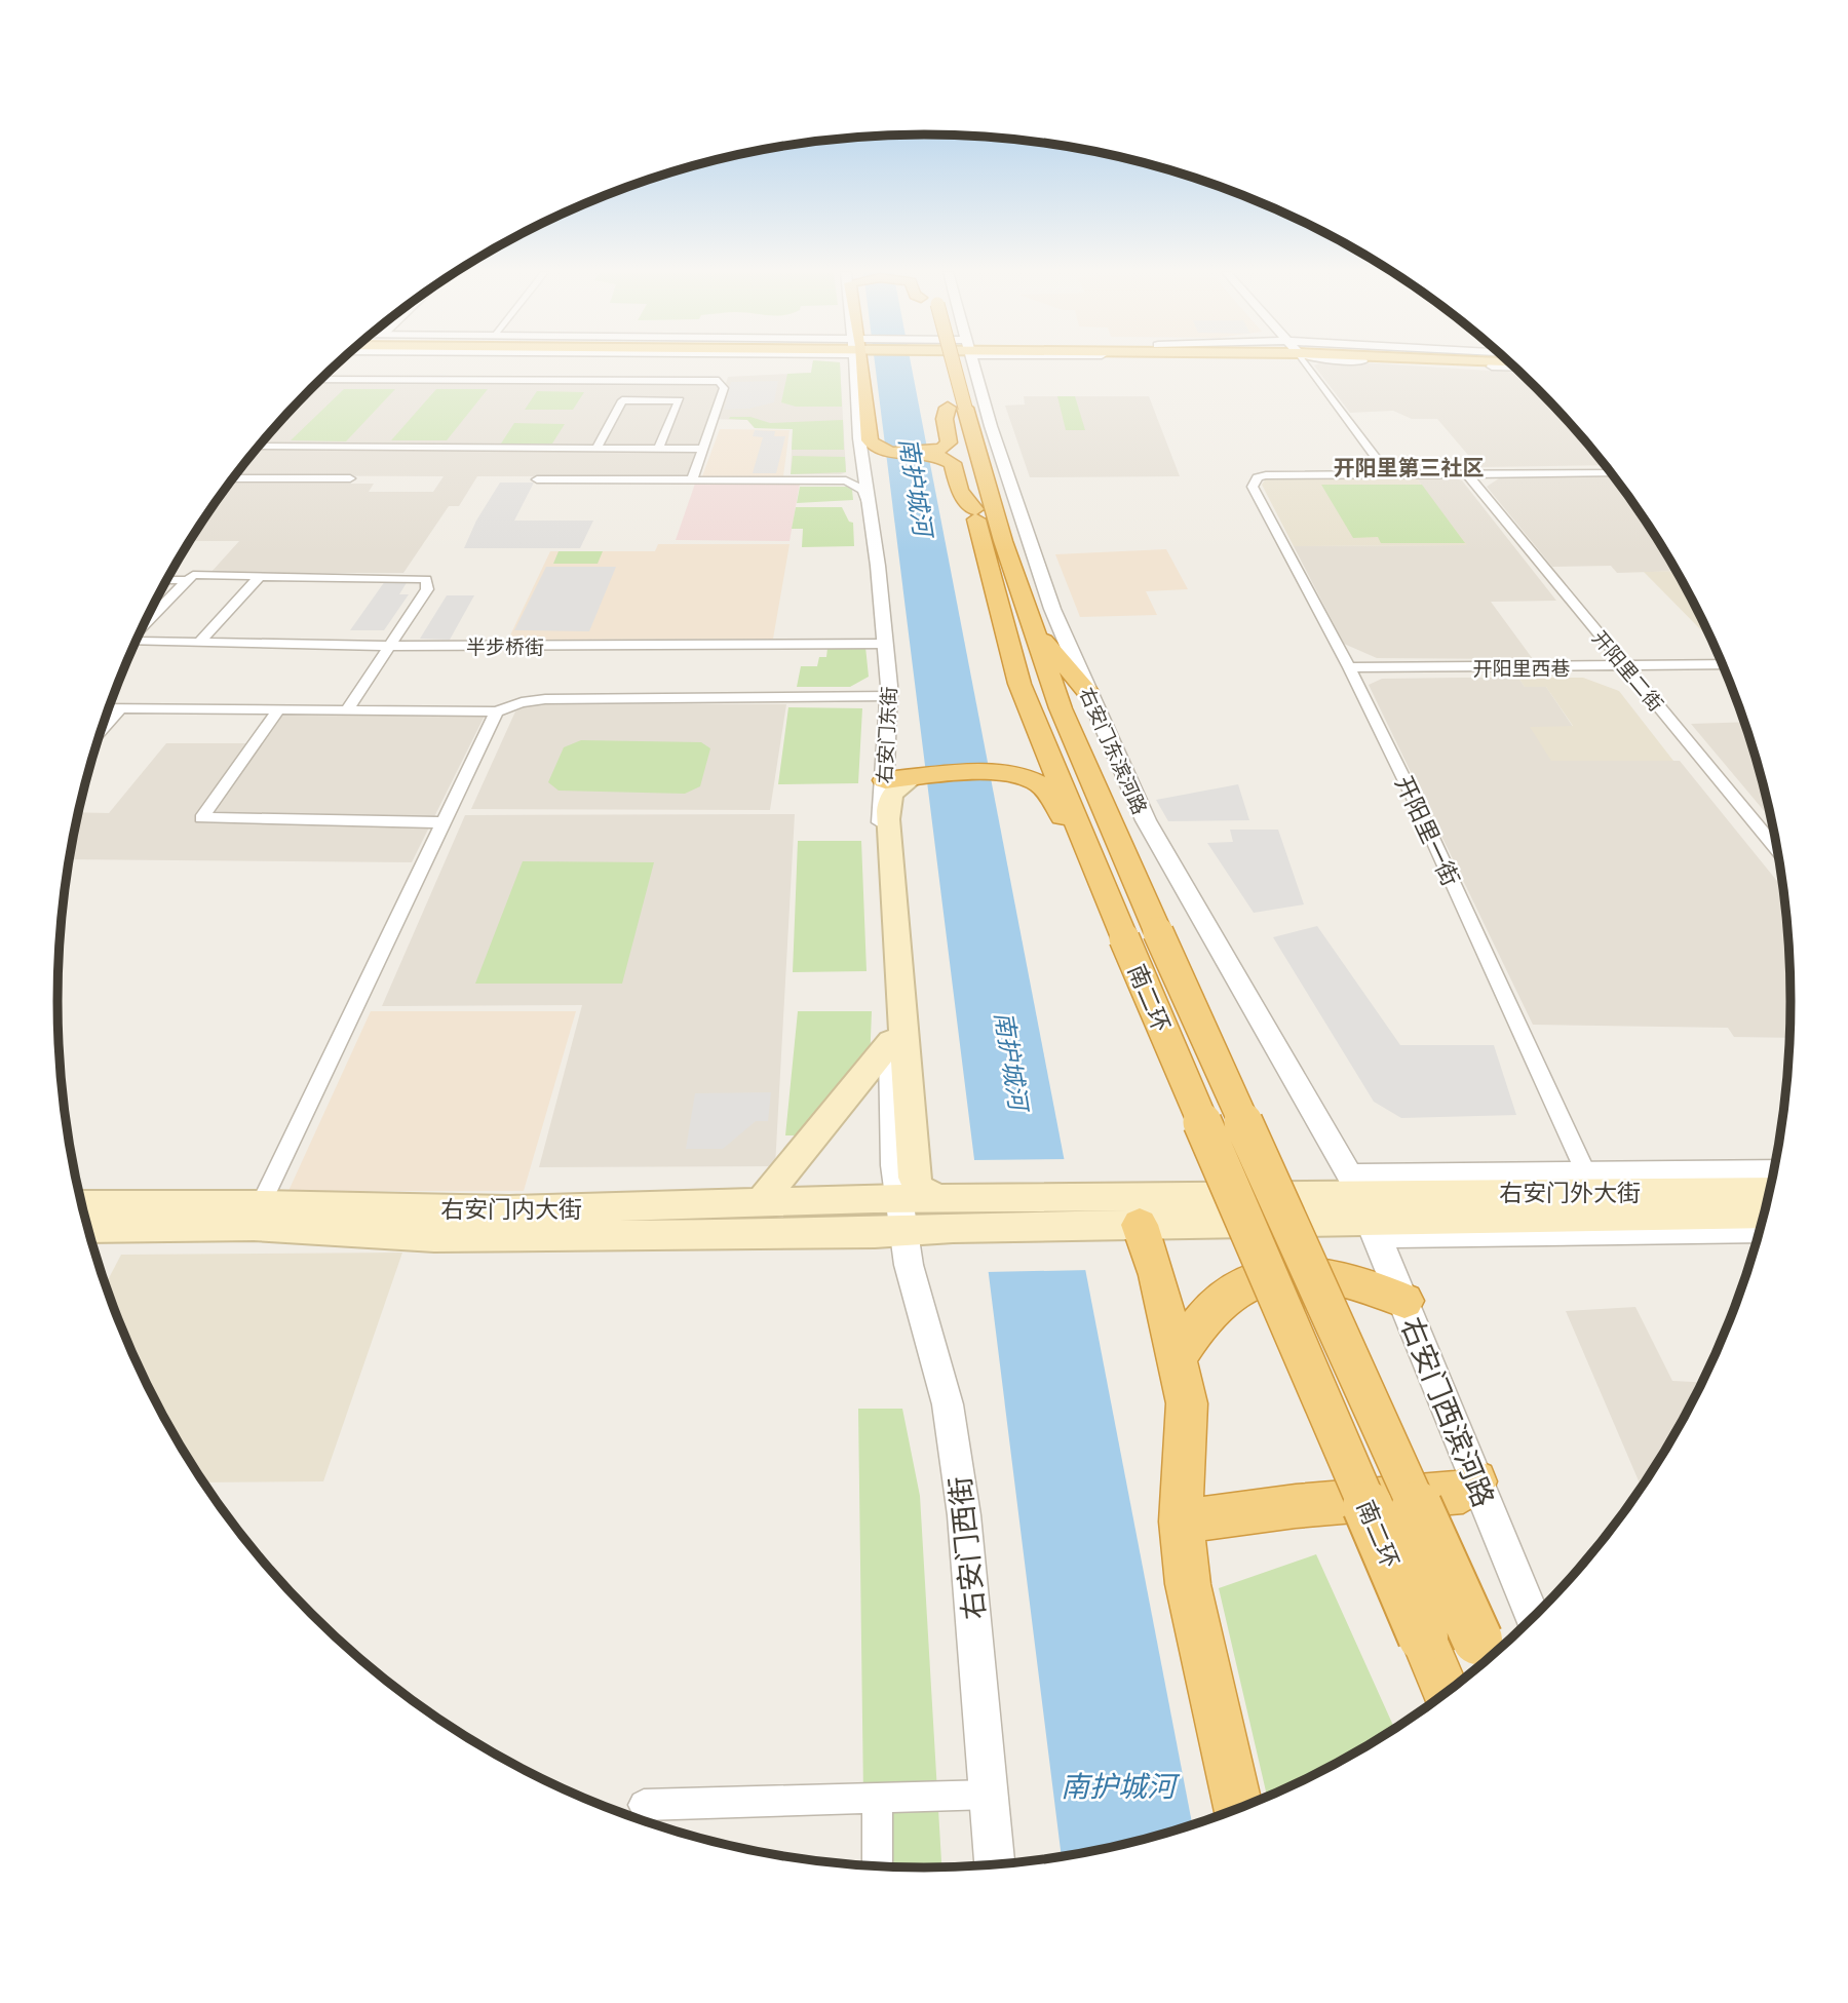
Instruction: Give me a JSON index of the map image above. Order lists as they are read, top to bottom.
{
  "streets": {
    "highway": ["南二环"],
    "main road": ["右安门外大街", "右安门内大街"],
    "street": [
      "半步桥街",
      "开阳里西巷",
      "开阳里二街",
      "右安门东街",
      "右安门东滨河路",
      "开阳里一街",
      "右安门西滨河路",
      "右安门西街"
    ]
  },
  "crossings": [
    ["半步桥街", "右安门东街"],
    ["开阳里西巷", "开阳里二街"],
    ["开阳里西巷", "开阳里一街"],
    ["右安门东街", "右安门内大街"],
    ["右安门东街", "右安门西街"],
    ["右安门东滨河路", "右安门外大街"],
    ["右安门东滨河路", "右安门西滨河路"],
    ["开阳里一街", "右安门外大街"],
    ["右安门外大街", "右安门西滨河路"],
    ["右安门内大街", "右安门西街"]
  ],
  "districts": ["开阳里第三社区"],
  "water": ["南护城河"]
}
